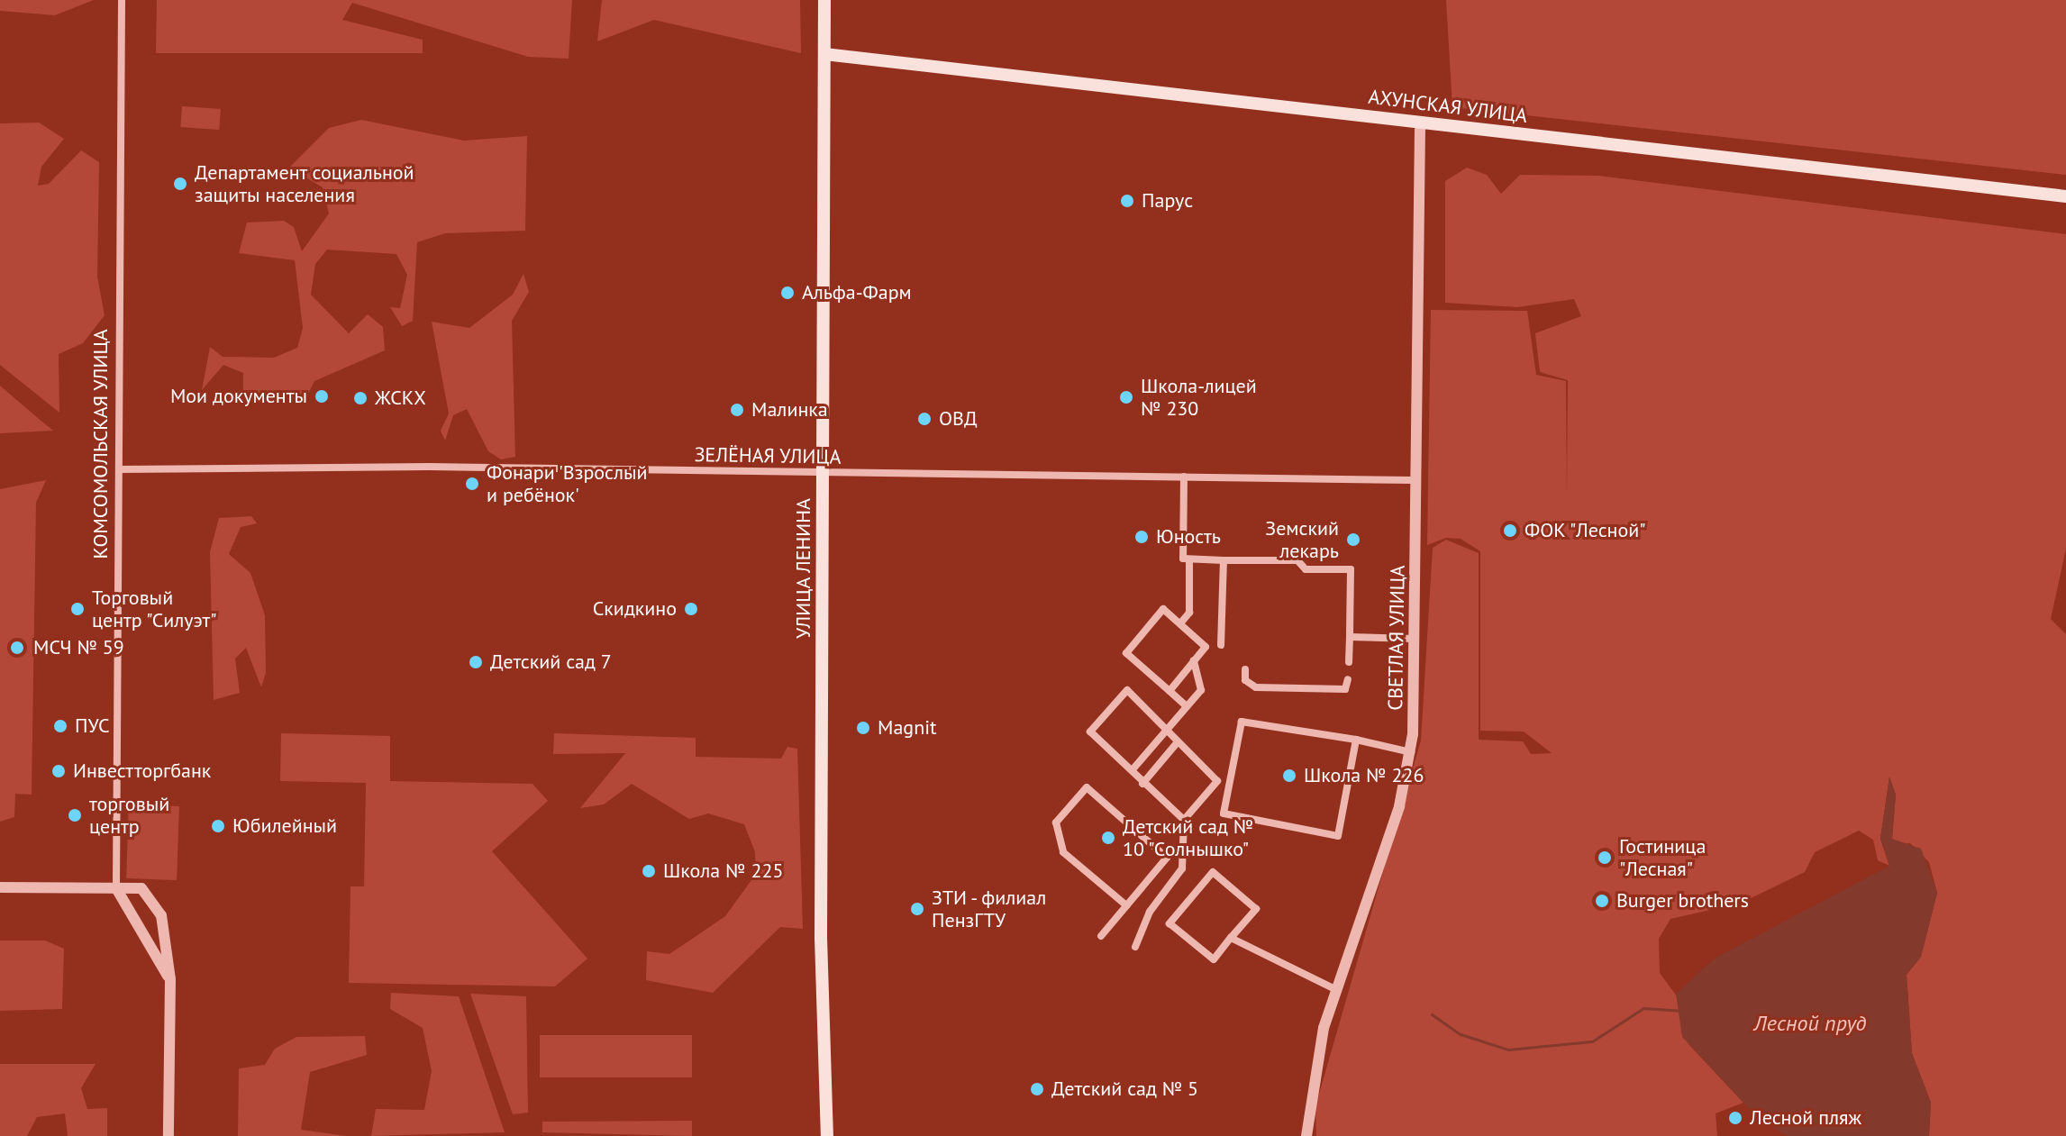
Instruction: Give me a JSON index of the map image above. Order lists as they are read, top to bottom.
{
  "streets": {
    "main road": ["АХУНСКАЯ УЛИЦА", "УЛИЦА ЛЕНИНА"],
    "street": ["КОМСОМОЛЬСКАЯ УЛИЦА", "ЗЕЛЁНАЯ УЛИЦА", "СВЕТЛАЯ УЛИЦА"]
  },
  "crossings": [
    ["АХУНСКАЯ УЛИЦА", "УЛИЦА ЛЕНИНА"],
    ["АХУНСКАЯ УЛИЦА", "СВЕТЛАЯ УЛИЦА"],
    ["КОМСОМОЛЬСКАЯ УЛИЦА", "ЗЕЛЁНАЯ УЛИЦА"],
    ["ЗЕЛЁНАЯ УЛИЦА", "УЛИЦА ЛЕНИНА"],
    ["ЗЕЛЁНАЯ УЛИЦА", "СВЕТЛАЯ УЛИЦА"]
  ],
  "water": ["Лесной пруд"],
  "places": [
    "Департамент социальной защиты населения",
    "Парус",
    "Альфа-Фарм",
    "Мои документы",
    "Школа-лицей № 230",
    "ЖСКХ",
    "Малинка",
    "ОВД",
    "Фонари 'Взрослый и ребёнок'",
    "ФОК \"Лесной\"",
    "Юность",
    "Земский лекарь",
    "Торговый центр \"Силуэт\"",
    "Скидкино",
    "МСЧ № 59",
    "Детский сад 7",
    "ПУС",
    "Magnit",
    "Инвестторгбанк",
    "Школа № 226",
    "торговый центр",
    "Юбилейный",
    "Детский сад № 10 \"Солнышко\"",
    "Гостиница \"Лесная\"",
    "Школа № 225",
    "Burger brothers",
    "ЗТИ - филиал ПензГТУ",
    "Детский сад № 5",
    "Лесной пляж"
  ]
}
